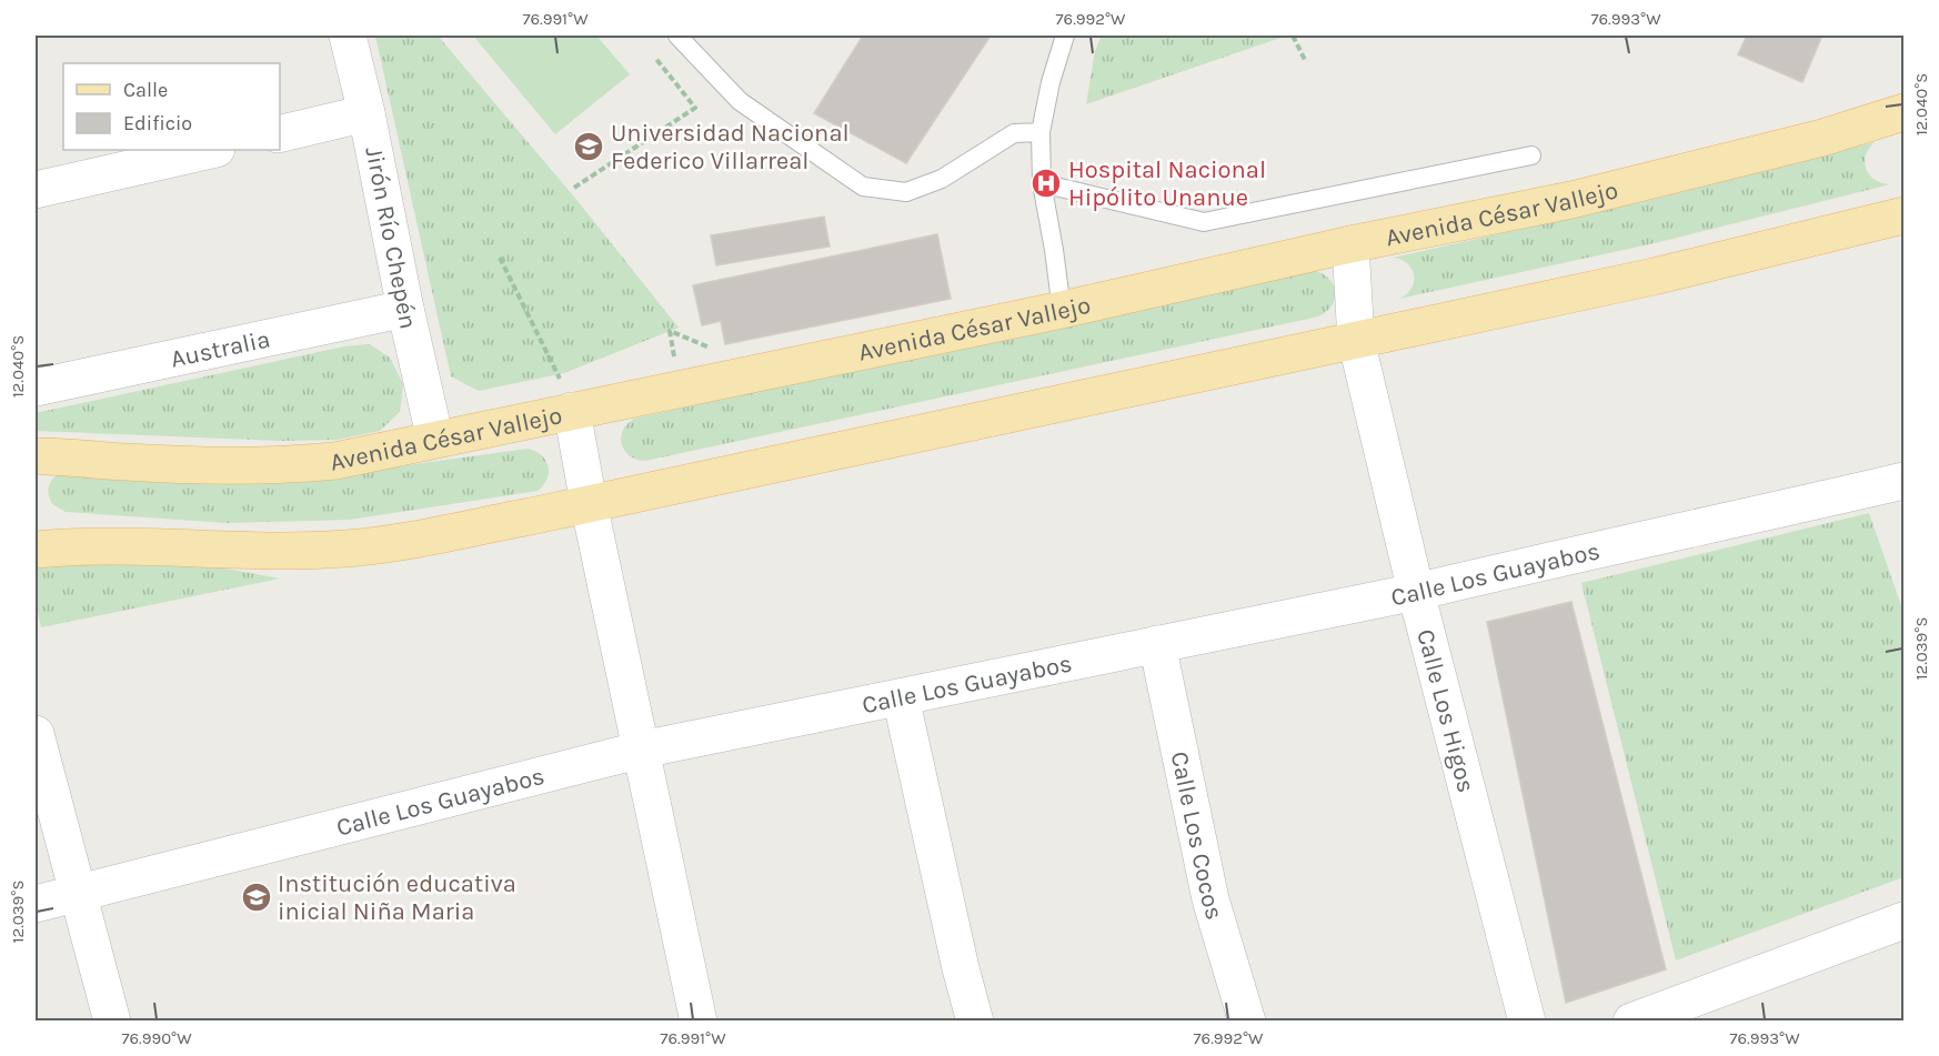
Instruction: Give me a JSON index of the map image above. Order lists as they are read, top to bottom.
{
  "streets": {
    "main road": ["Avenida César Vallejo"],
    "street": [
      "Jirón Río Chepén",
      "Australia",
      "Calle Los Guayabos",
      "Calle Los Higos",
      "Calle Los Cocos"
    ]
  },
  "crossings": [
    ["Avenida César Vallejo", "Jirón Río Chepén"],
    ["Avenida César Vallejo", "Calle Los Higos"],
    ["Jirón Río Chepén", "Australia"],
    ["Calle Los Guayabos", "Calle Los Higos"],
    ["Calle Los Guayabos", "Calle Los Cocos"]
  ],
  "places": {
    "school or university": ["Universidad Nacional Federico Villarreal", "Institución educativa inicial Niña Maria"],
    "hospital": ["Hospital Nacional Hipólito Unanue"]
  },
  "legend": ["Calle", "Edificio"],
  "coordinates": [
    "76.991°W",
    "76.992°W",
    "76.993°W",
    "12.040°S",
    "12.039°S",
    "76.990°W"
  ]
}
